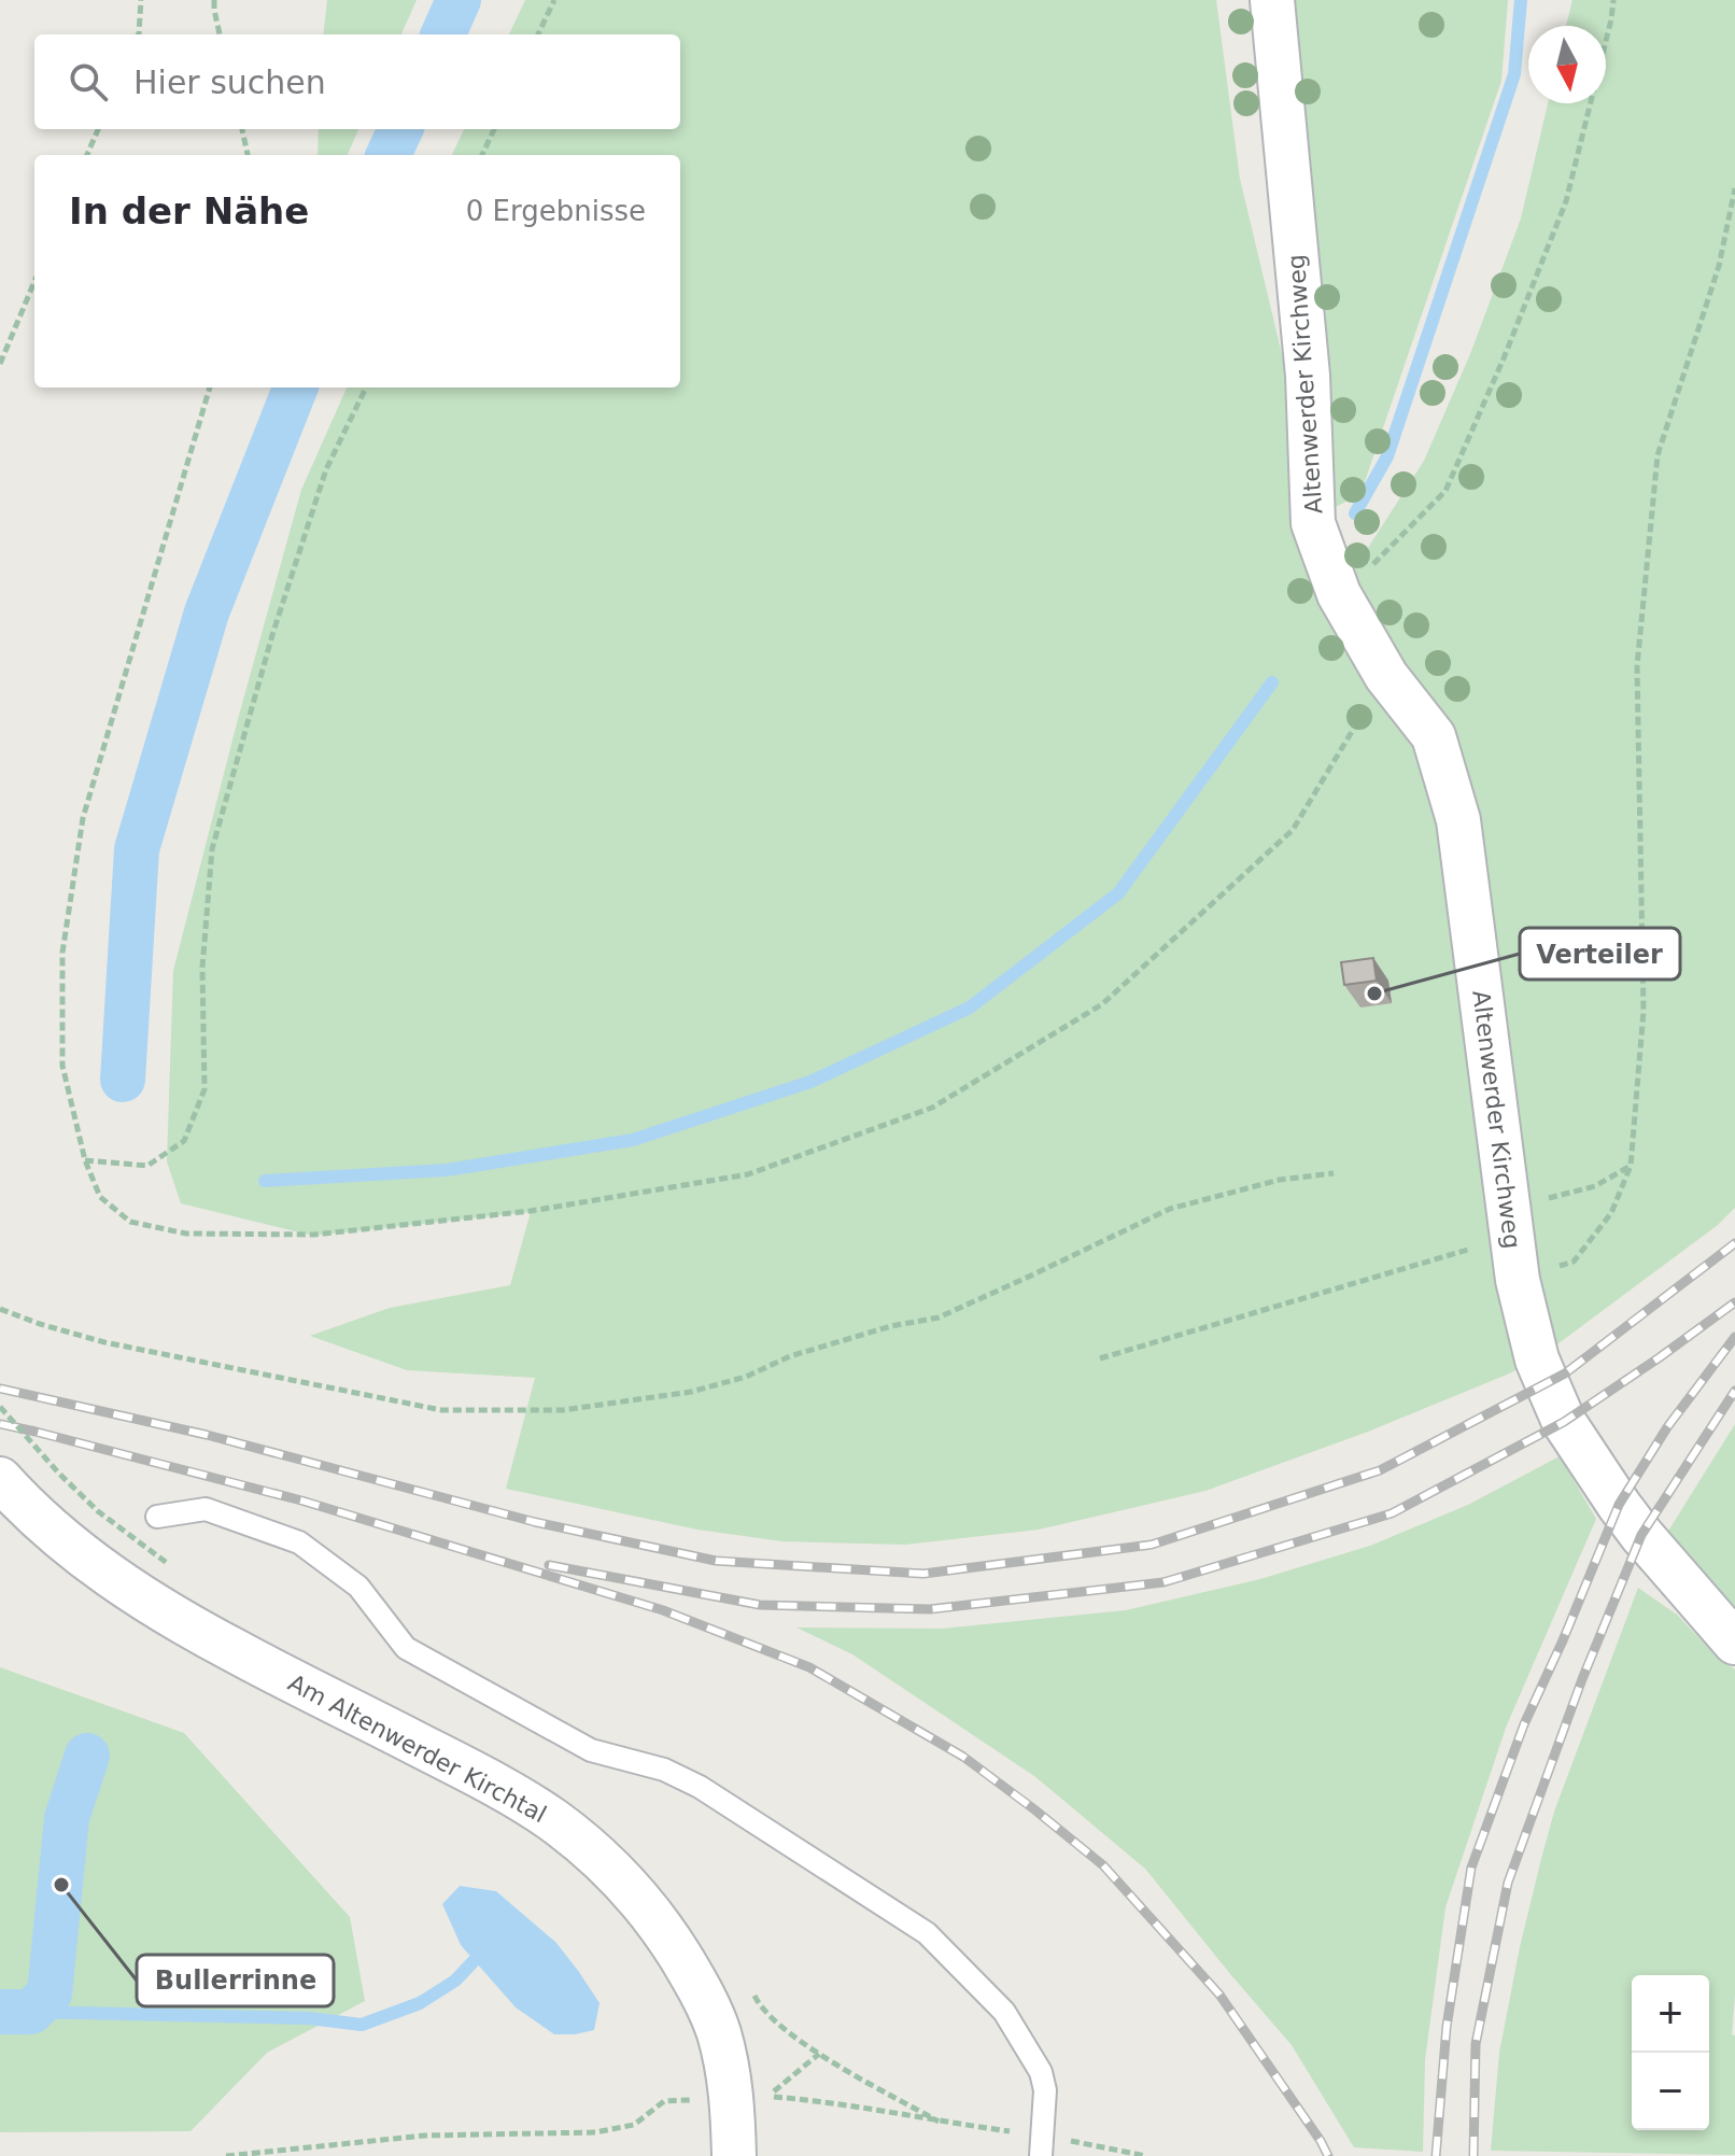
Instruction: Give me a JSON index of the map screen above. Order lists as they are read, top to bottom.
{
  "streets": {
    "street": ["Altenwerder Kirchweg", "Am Altenwerder Kirchtal"]
  },
  "places": ["Verteiler", "Bullerrinne"],
  "north": "bottom",
  "page": {
    "search": "Hier suchen",
    "heading": ["In der Nähe", "0 Ergebnisse"],
    "map_buttons": ["+", "−"]
  }
}
